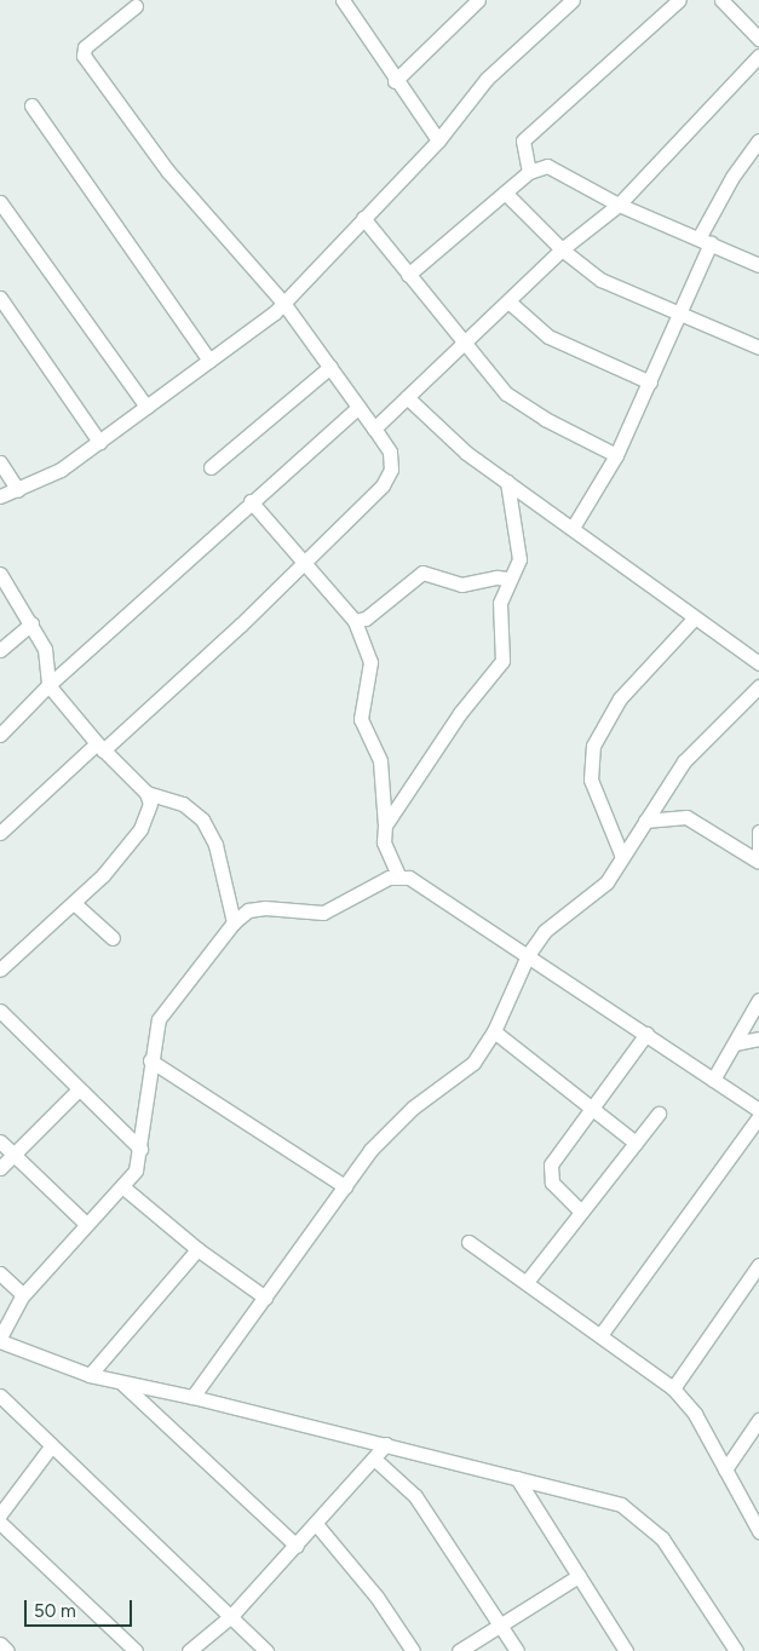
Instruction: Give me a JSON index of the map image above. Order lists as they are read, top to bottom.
{
  "scale_bar": "50 m"
}
